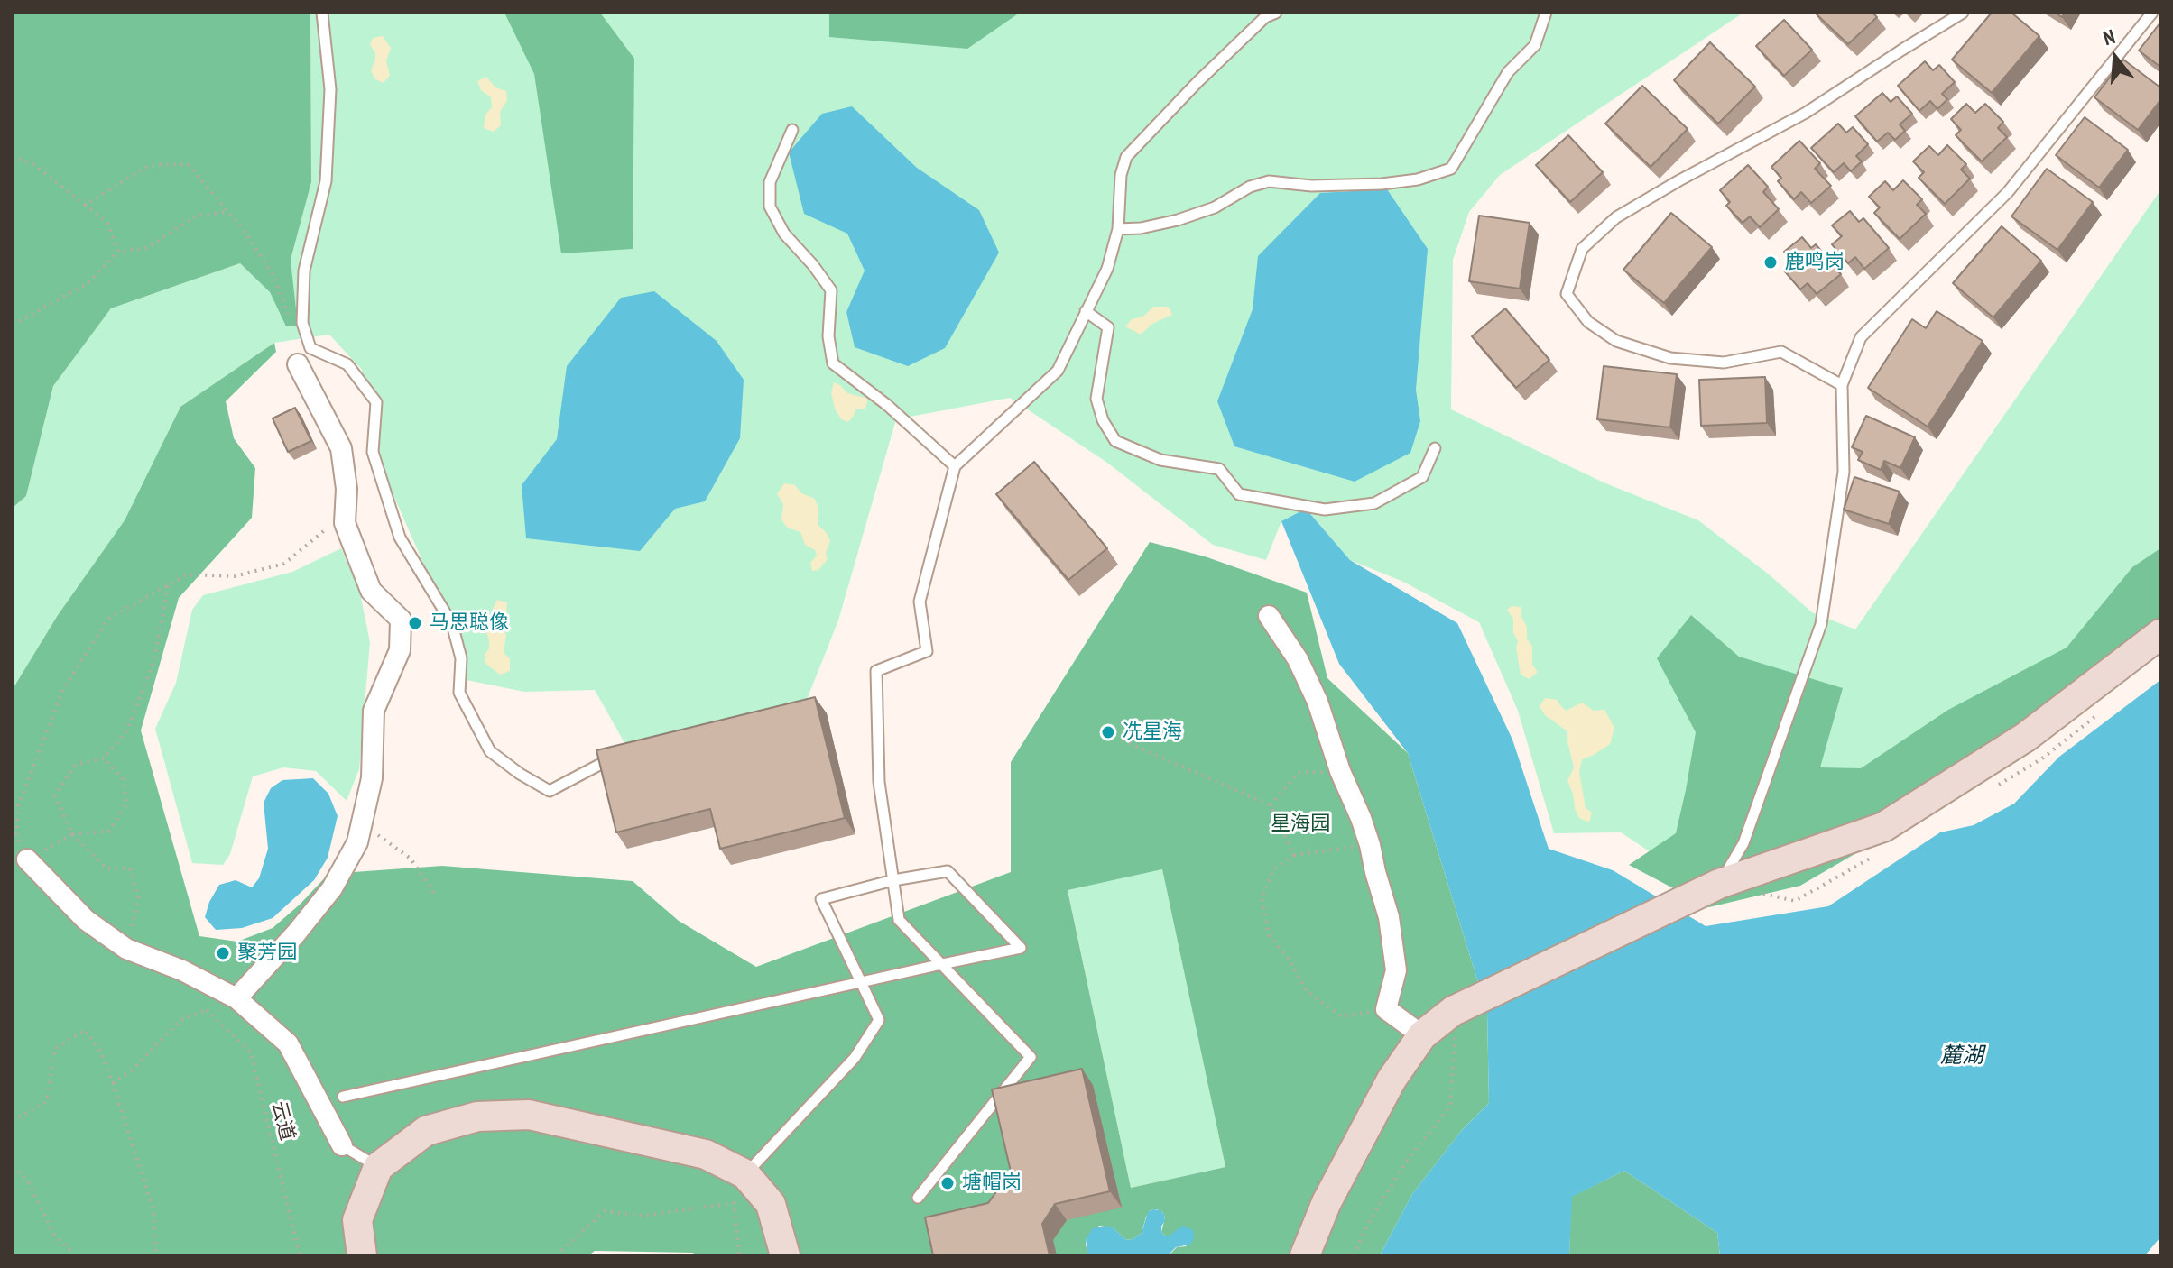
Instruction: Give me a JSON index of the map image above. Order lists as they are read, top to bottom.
{
  "streets": {
    "path": ["云道"]
  },
  "water": ["麓湖"],
  "parks": ["星海园"],
  "places": [
    "鹿鸣岗",
    "马思聪像",
    "冼星海",
    "聚芳园",
    "塘帽岗"
  ],
  "north": "top"
}
